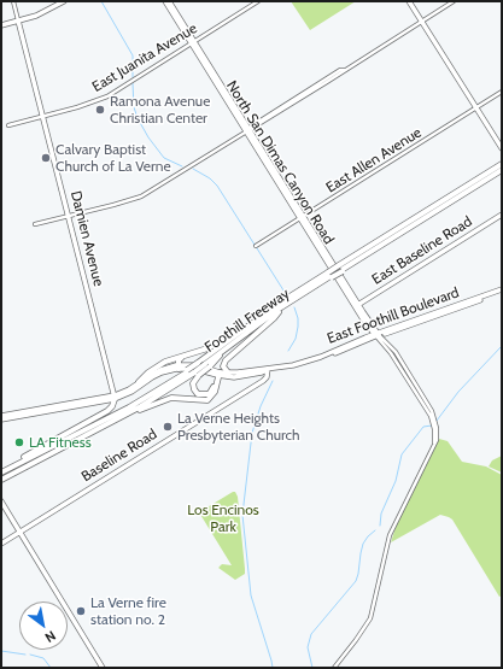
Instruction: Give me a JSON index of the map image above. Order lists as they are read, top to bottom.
{
  "streets": {
    "highway": ["Foothill Freeway"],
    "main road": [
      "North San Dimas Canyon Road",
      "Damien Avenue",
      "East Baseline Road",
      "East Foothill Boulevard",
      "Baseline Road"
    ],
    "street": ["East Juanita Avenue", "East Allen Avenue"]
  },
  "crossings": [
    ["East Juanita Avenue", "North San Dimas Canyon Road"],
    ["East Juanita Avenue", "Damien Avenue"],
    ["East Allen Avenue", "North San Dimas Canyon Road"],
    ["North San Dimas Canyon Road", "East Baseline Road"],
    ["North San Dimas Canyon Road", "East Foothill Boulevard"]
  ],
  "parks": ["Los Encinos Park"],
  "places": [
    "Ramona Avenue Christian Center",
    "Calvary Baptist Church of La Verne",
    "La Verne Heights Presbyterian Church",
    "LA Fitness",
    "La Verne fire station no. 2"
  ],
  "north": "bottom right"
}
